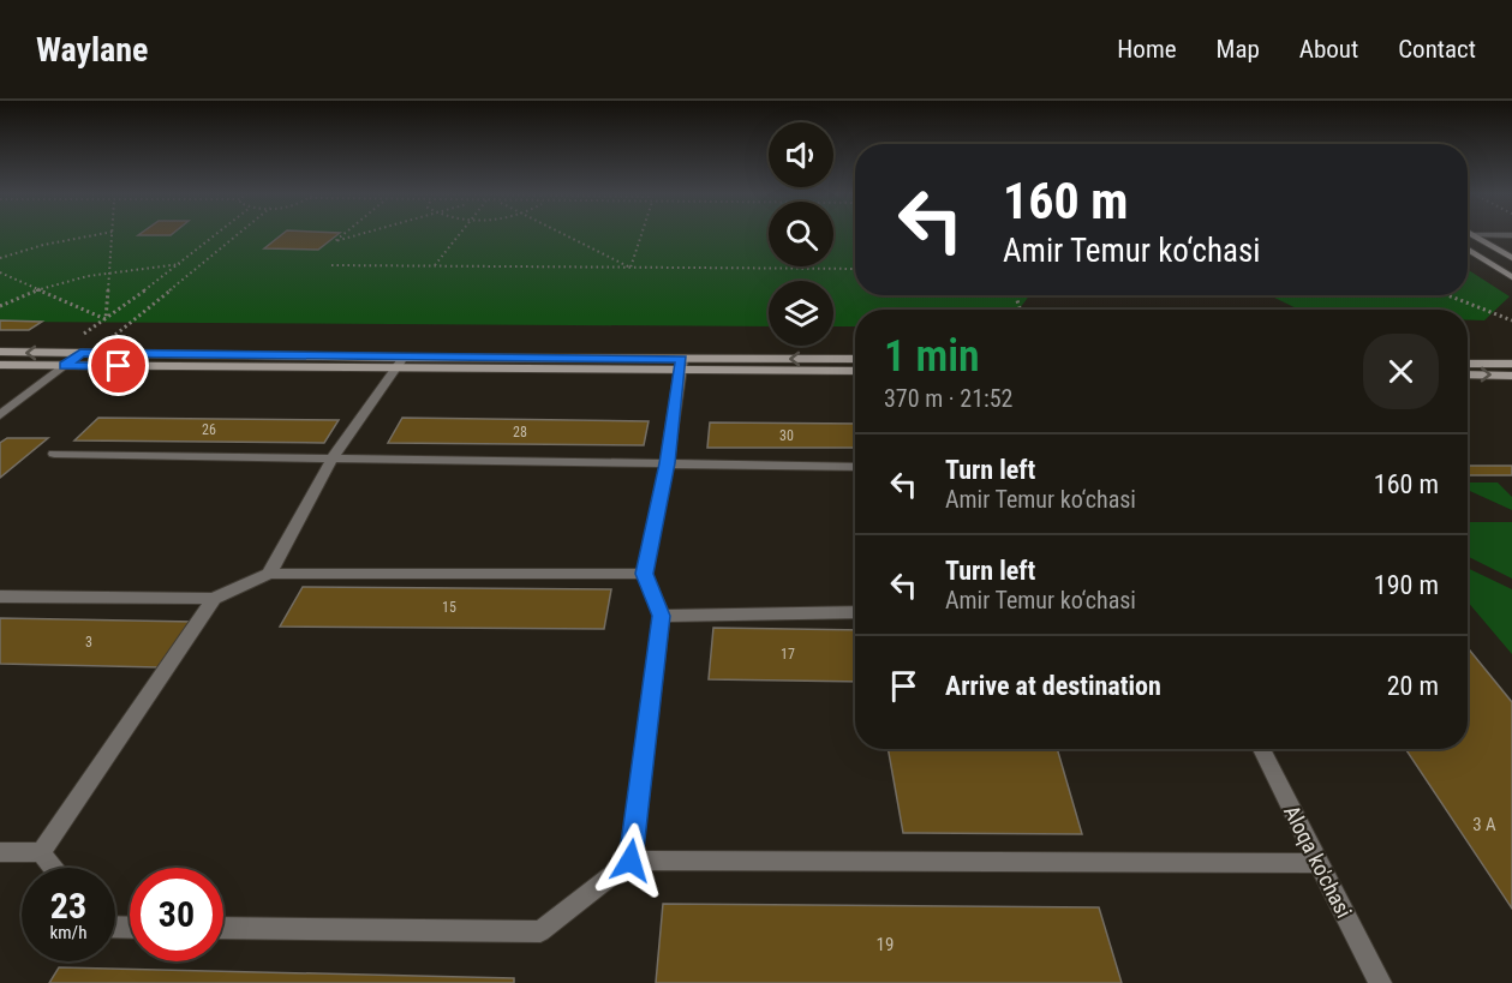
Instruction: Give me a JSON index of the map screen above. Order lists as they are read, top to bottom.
{
  "streets": {
    "street": ["Aloqa ko'chasi"]
  },
  "house_numbers": [
    "26",
    "28",
    "30",
    "15",
    "3",
    "17",
    "3 А",
    "19"
  ],
  "page": {
    "header": "Waylane",
    "nav": [
      "Home",
      "Map",
      "About",
      "Contact"
    ],
    "turn": ["160 m", "Amir Temur ko‘chasi"],
    "heading": ["1 min", "370 m · 21:52"],
    "list": [
      {
        "name": "Turn left",
        "note": "Amir Temur ko‘chasi",
        "value": "160 m"
      },
      {
        "name": "Turn left",
        "note": "Amir Temur ko‘chasi",
        "value": "190 m"
      },
      {
        "name": "Arrive at destination",
        "value": "20 m"
      }
    ],
    "speed": "23 km/h",
    "limit": "30"
  }
}
